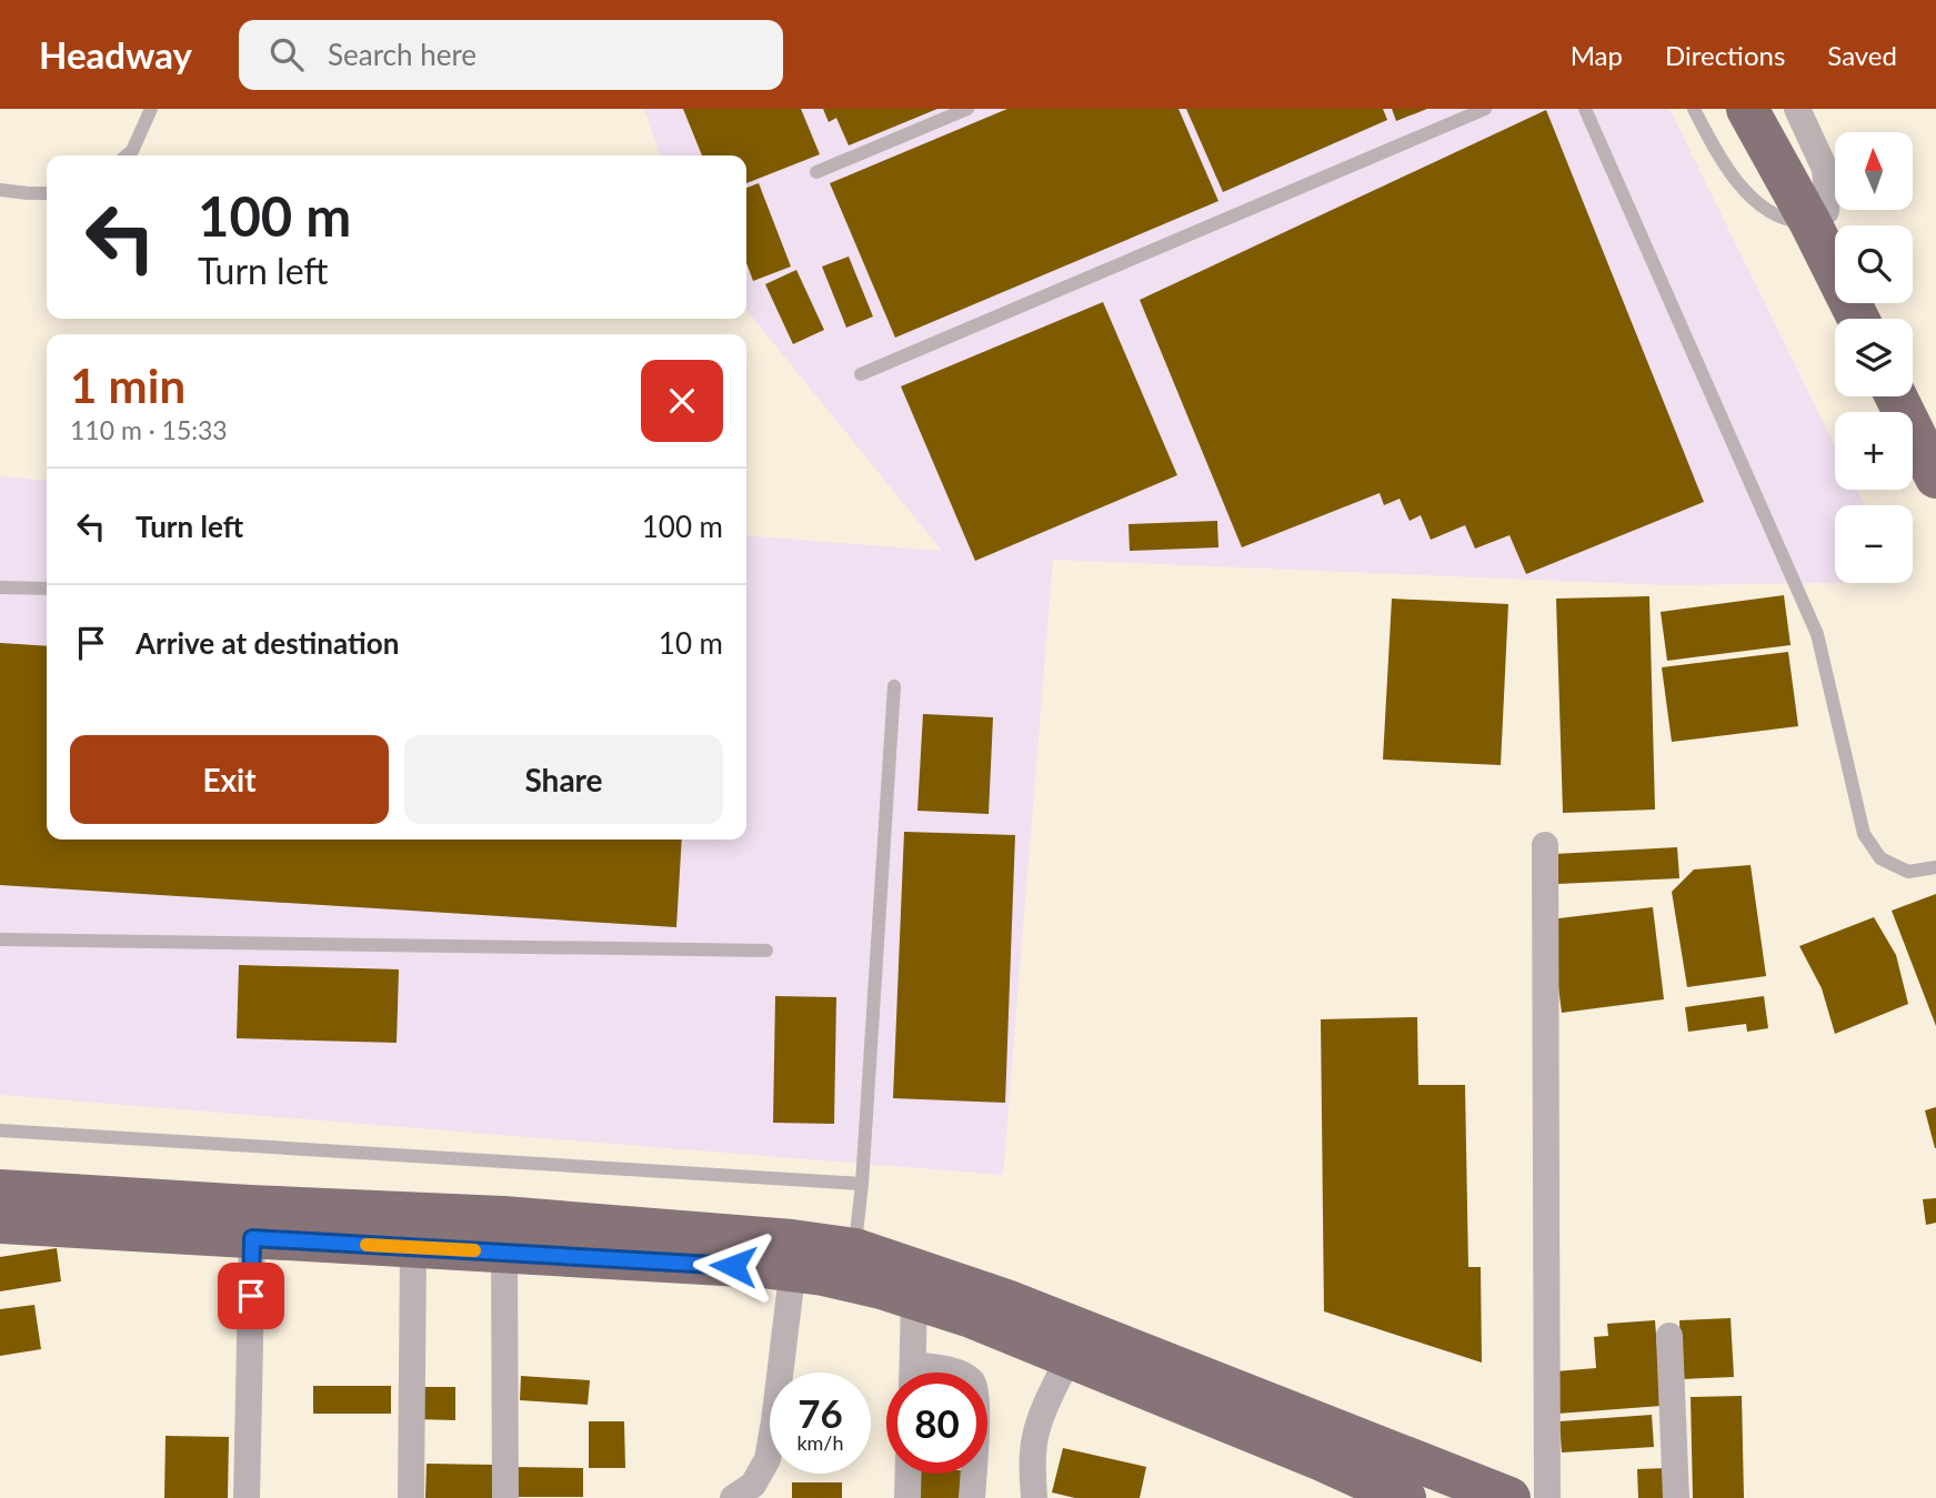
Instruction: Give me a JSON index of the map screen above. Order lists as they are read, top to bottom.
{
  "north": "top",
  "page": {
    "header": "Headway",
    "search": "Search here",
    "nav": ["Map", "Directions", "Saved"],
    "map_buttons": ["+", "−"],
    "turn": ["100 m", "Turn left"],
    "heading": ["1 min", "110 m · 15:33"],
    "list": [
      {
        "name": "Turn left",
        "value": "100 m"
      },
      {
        "name": "Arrive at destination",
        "value": "10 m"
      }
    ],
    "buttons": ["Exit", "Share"],
    "speed": "76 km/h",
    "limit": "80"
  }
}
